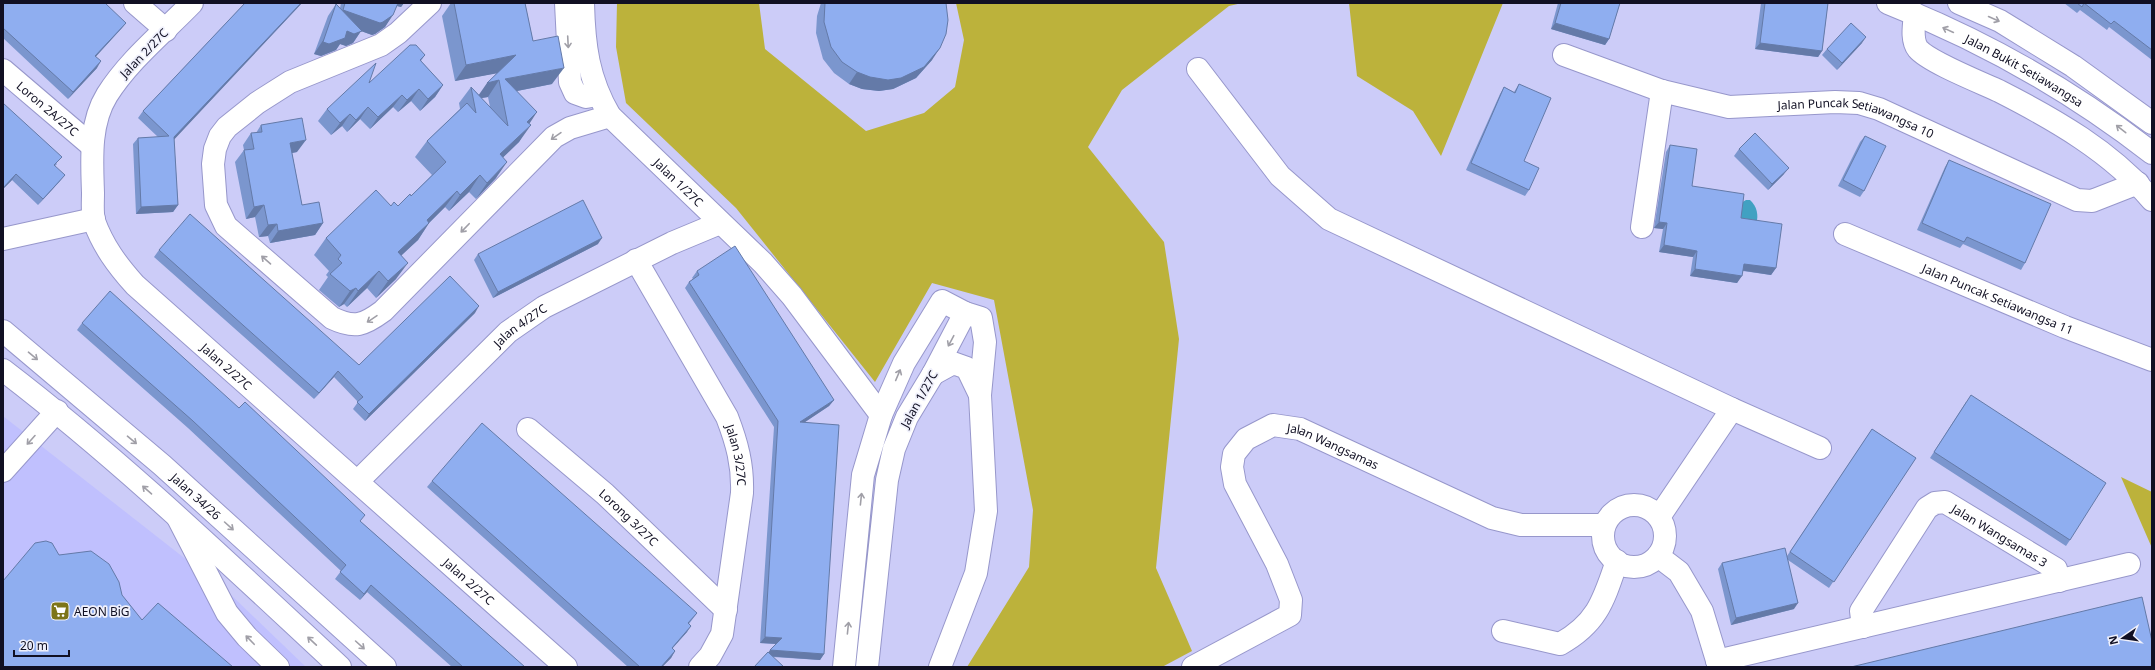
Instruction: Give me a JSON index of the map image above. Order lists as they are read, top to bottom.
{
  "streets": {
    "street": [
      "Jalan 2/27C",
      "Jalan Bukit Setiawangsa",
      "Loron 2A/27C",
      "Jalan Puncak Setiawangsa 10",
      "Jalan 1/27C",
      "Jalan Puncak Setiawangsa 11",
      "Jalan 4/27C",
      "Jalan Wangsamas",
      "Jalan 3/27C",
      "Jalan 34/26",
      "Lorong 3/27C",
      "Jalan Wangsamas 3"
    ]
  },
  "crossings": [
    ["Jalan 2/27C", "Loron 2A/27C"],
    ["Jalan 2/27C", "Jalan 4/27C"],
    ["Jalan 1/27C", "Jalan 4/27C"],
    ["Jalan 4/27C", "Jalan 3/27C"],
    ["Jalan 3/27C", "Lorong 3/27C"]
  ],
  "places": {
    "supermarket": ["AEON BiG"]
  },
  "scale_bar": "20 m",
  "north": "left"
}
